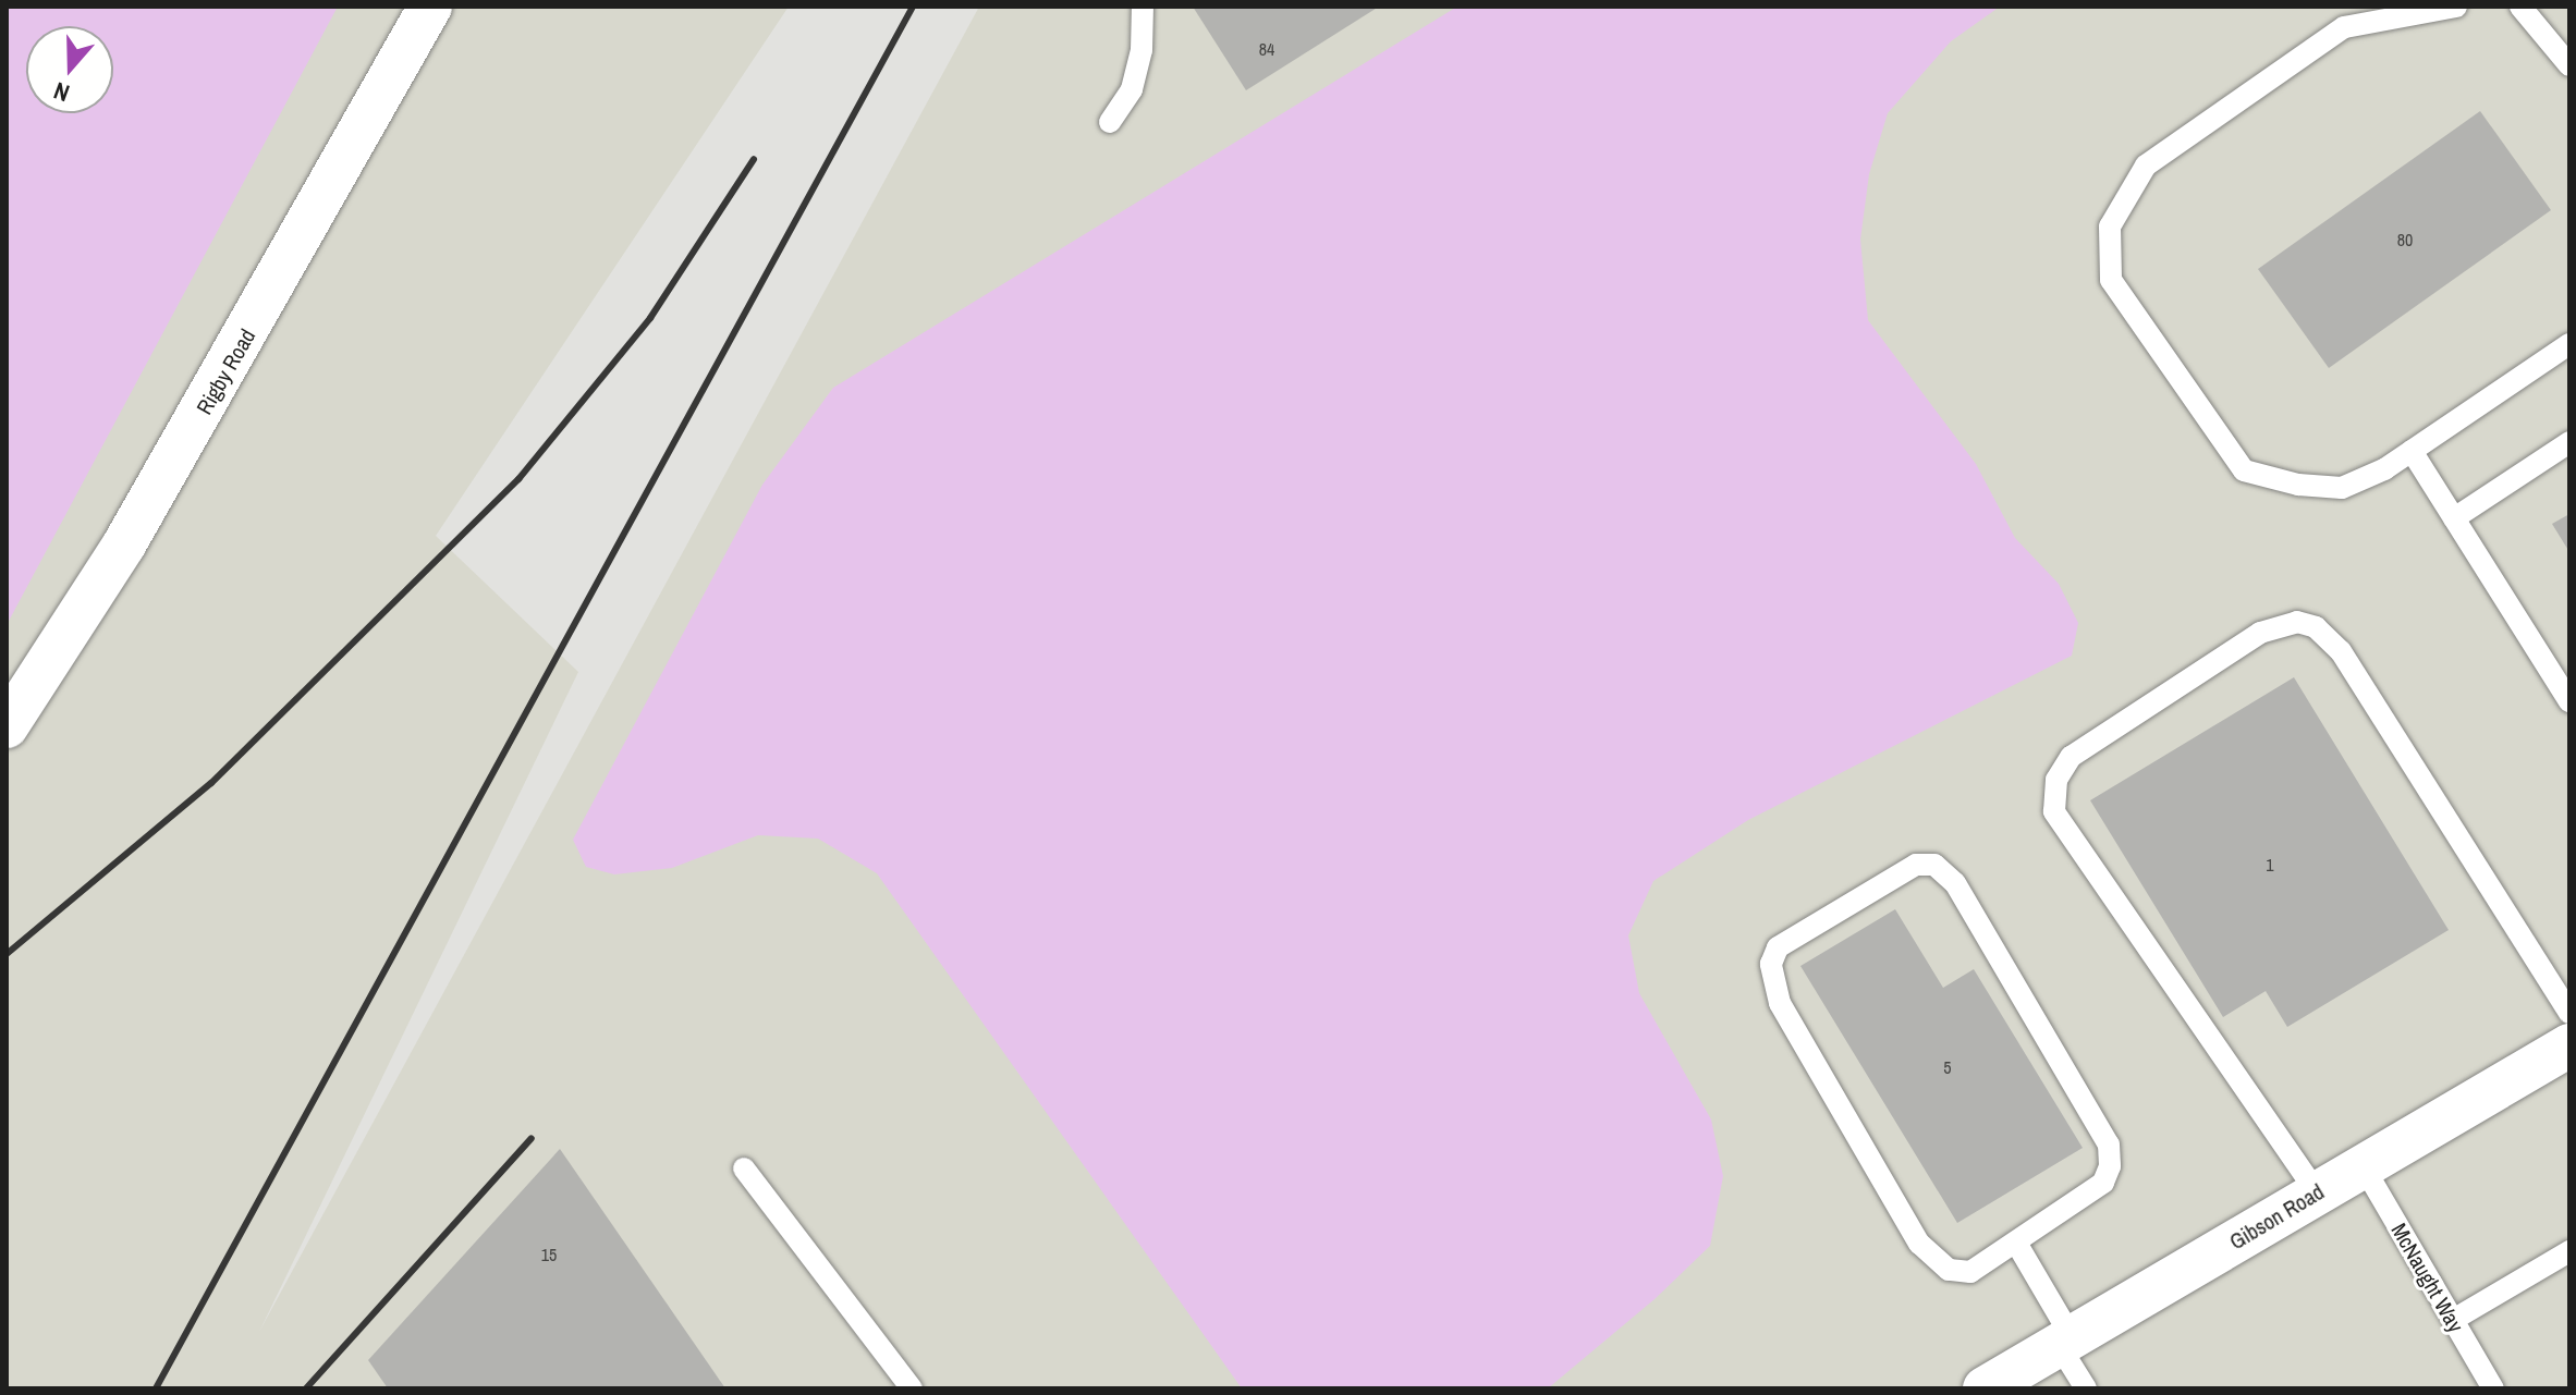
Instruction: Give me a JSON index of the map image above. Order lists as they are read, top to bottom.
{
  "streets": {
    "street": ["Rigby Road", "Gibson Road"],
    "lane": ["McNaught Way"]
  },
  "crossings": [
    ["Gibson Road", "McNaught Way"]
  ],
  "house_numbers": [
    "84",
    "80",
    "1",
    "5",
    "15"
  ],
  "north": "bottom"
}
